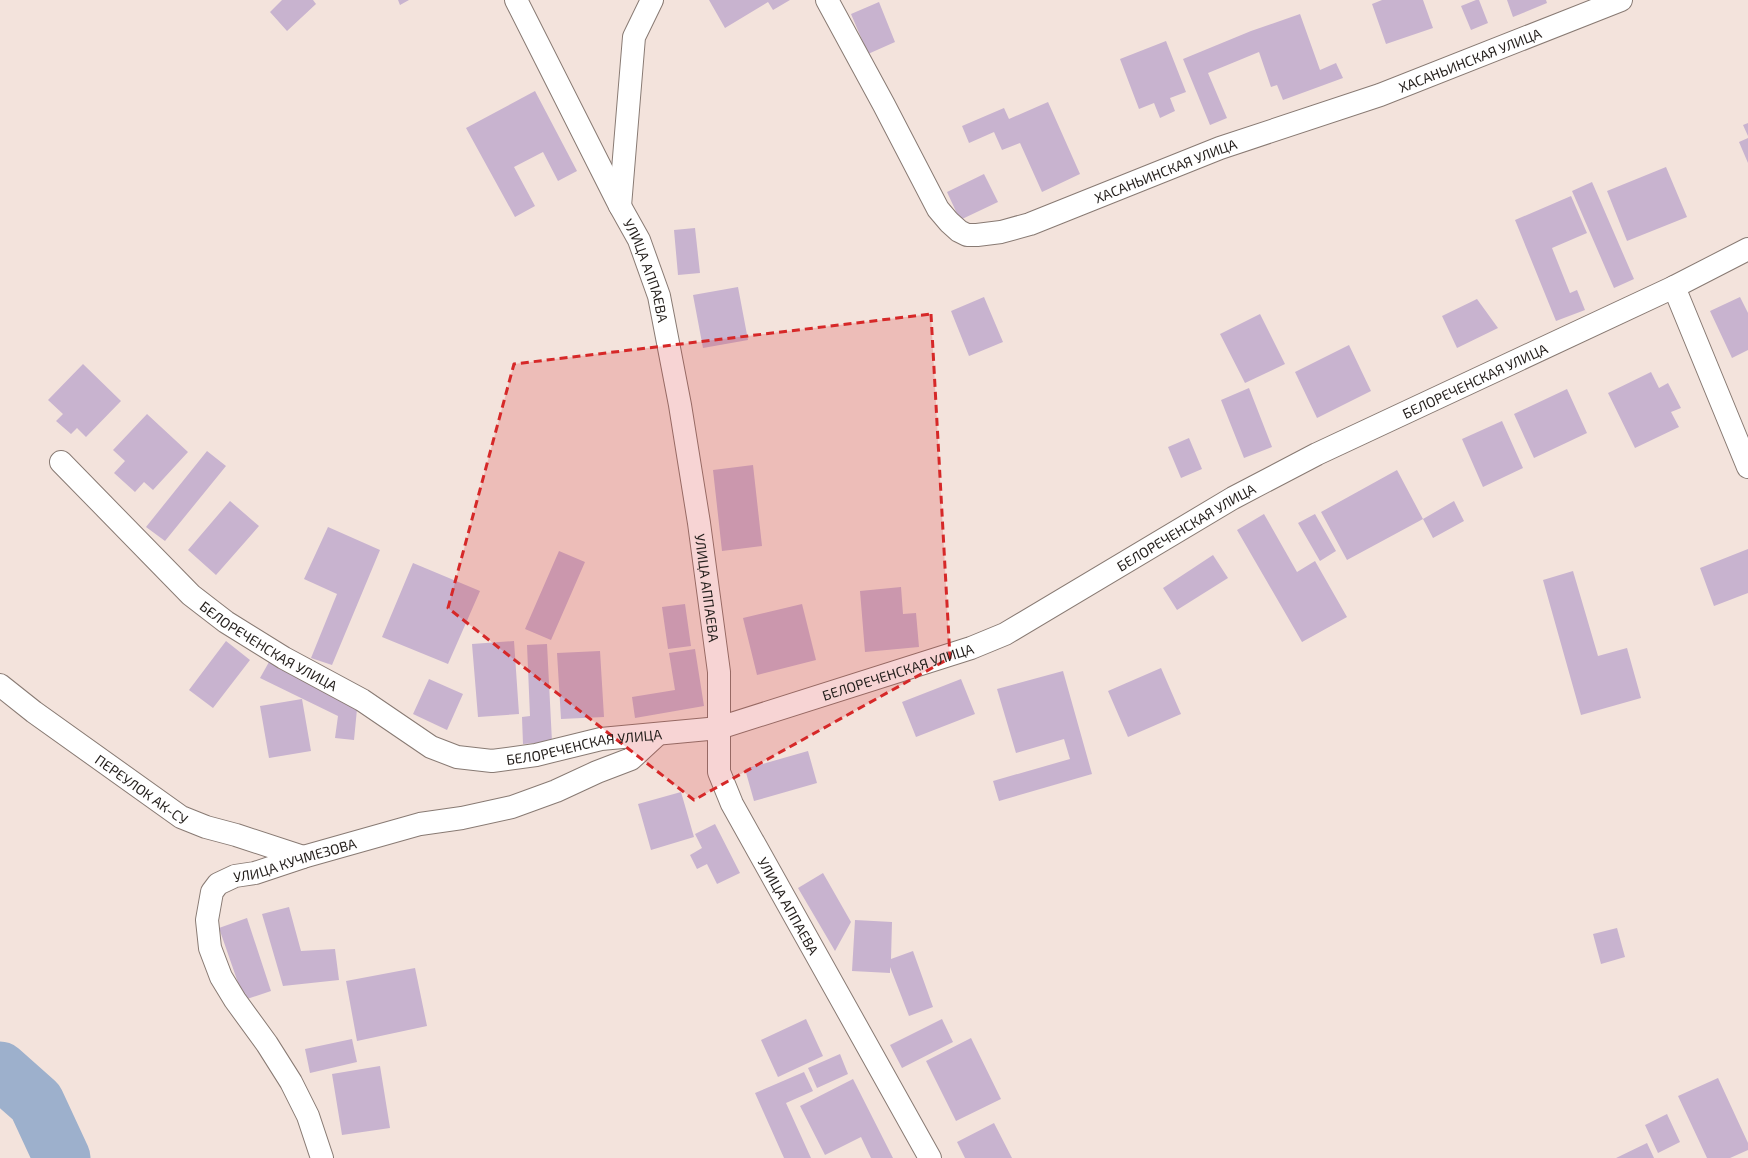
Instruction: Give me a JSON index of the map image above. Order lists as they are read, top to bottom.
{
  "streets": {
    "street": [
      "ХАСАНЬИНСКАЯ УЛИЦА",
      "УЛИЦА АППАЕВА",
      "БЕЛОРЕЧЕНСКАЯ УЛИЦА",
      "ПЕРЕУЛОК АК-СУ",
      "УЛИЦА КУЧМЕЗОВА"
    ]
  },
  "crossings": [
    ["УЛИЦА АППАЕВА", "БЕЛОРЕЧЕНСКАЯ УЛИЦА"],
    ["БЕЛОРЕЧЕНСКАЯ УЛИЦА", "УЛИЦА КУЧМЕЗОВА"],
    ["ПЕРЕУЛОК АК-СУ", "УЛИЦА КУЧМЕЗОВА"]
  ]
}
